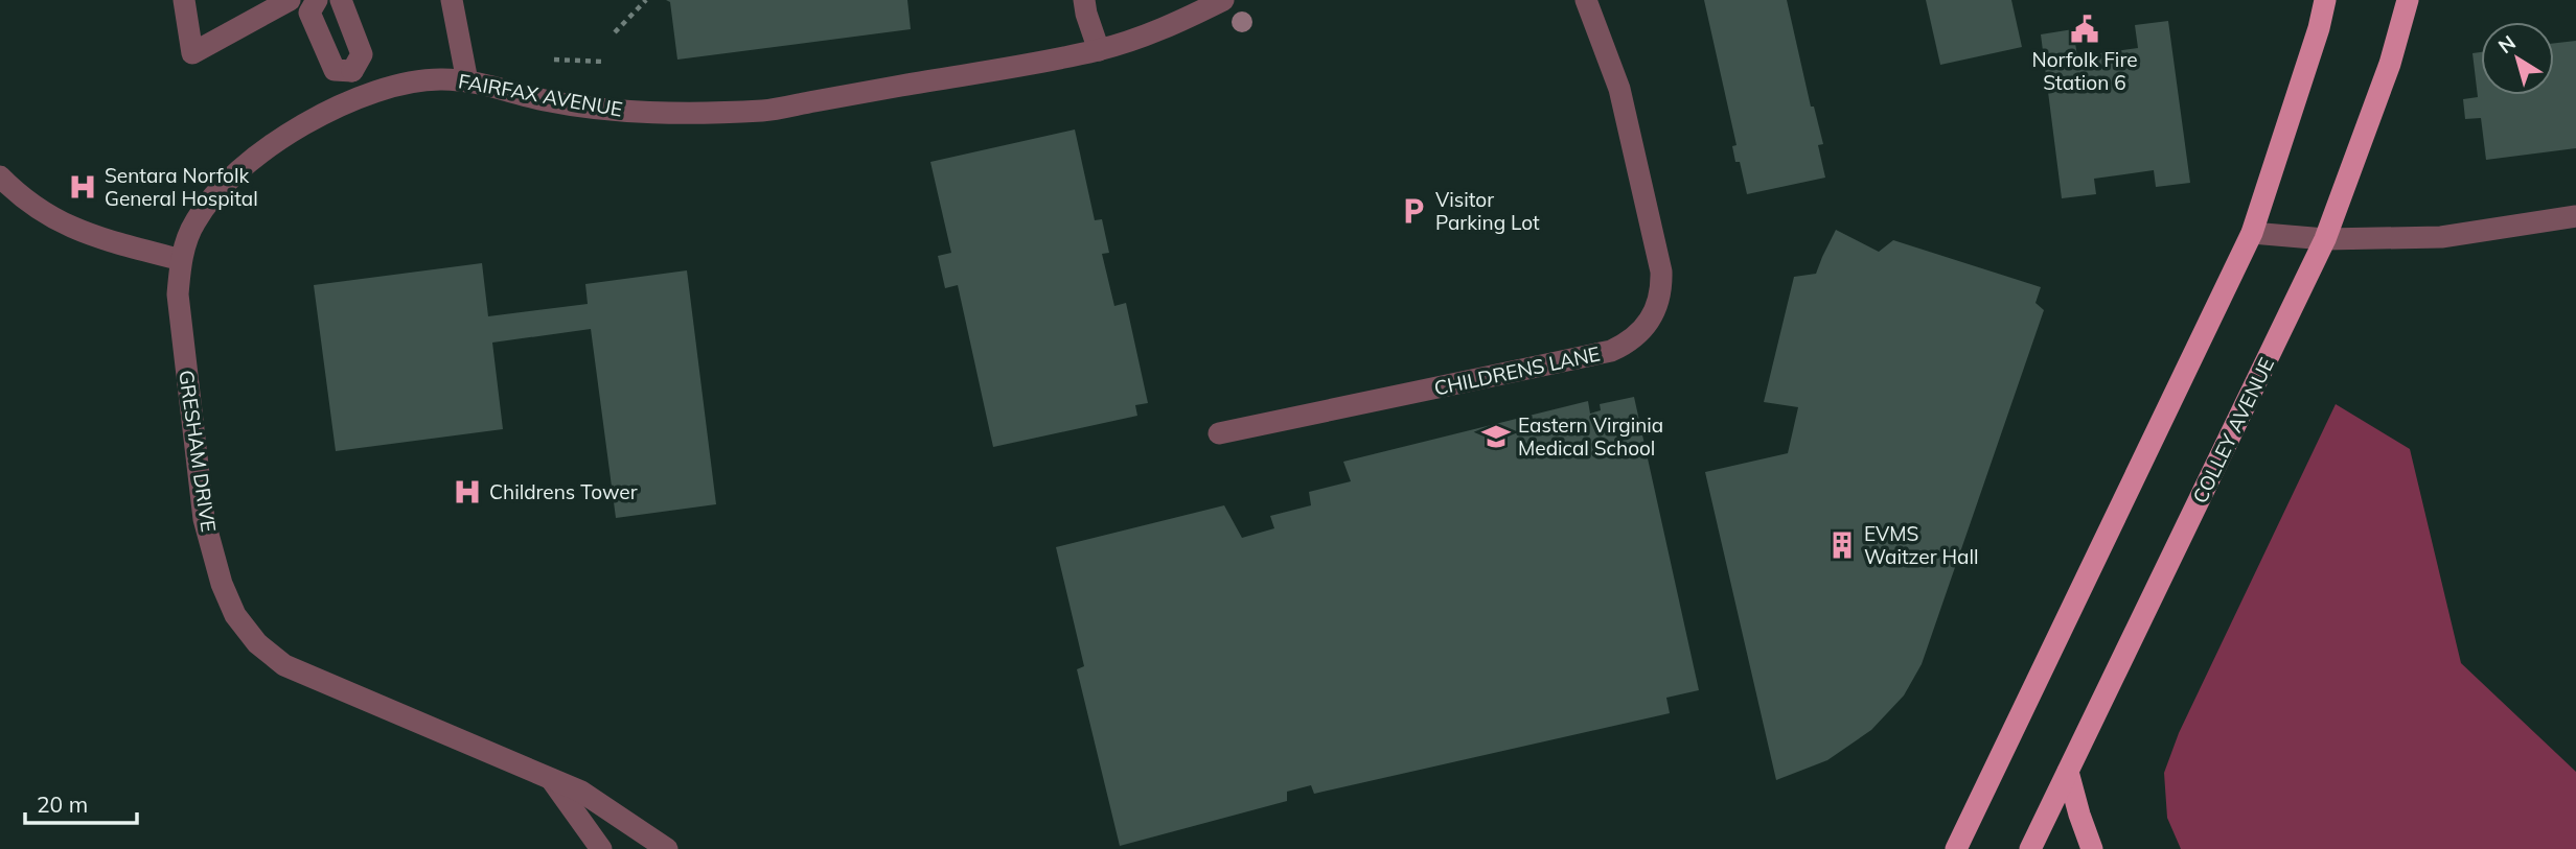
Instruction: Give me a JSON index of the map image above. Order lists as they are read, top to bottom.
{
  "streets": {
    "main road": ["COLLEY AVENUE"],
    "street": ["FAIRFAX AVENUE", "CHILDRENS LANE", "GRESHAM DRIVE"]
  },
  "crossings": [
    ["FAIRFAX AVENUE", "GRESHAM DRIVE"]
  ],
  "places": {
    "public building": ["Norfolk Fire Station 6"],
    "hospital": ["Sentara Norfolk General Hospital", "Childrens Tower"],
    "parking": ["Visitor Parking Lot"],
    "school or university": ["Eastern Virginia Medical School"],
    "building": ["EVMS Waitzer Hall"]
  },
  "scale_bar": "20 m",
  "north": "top left"
}
